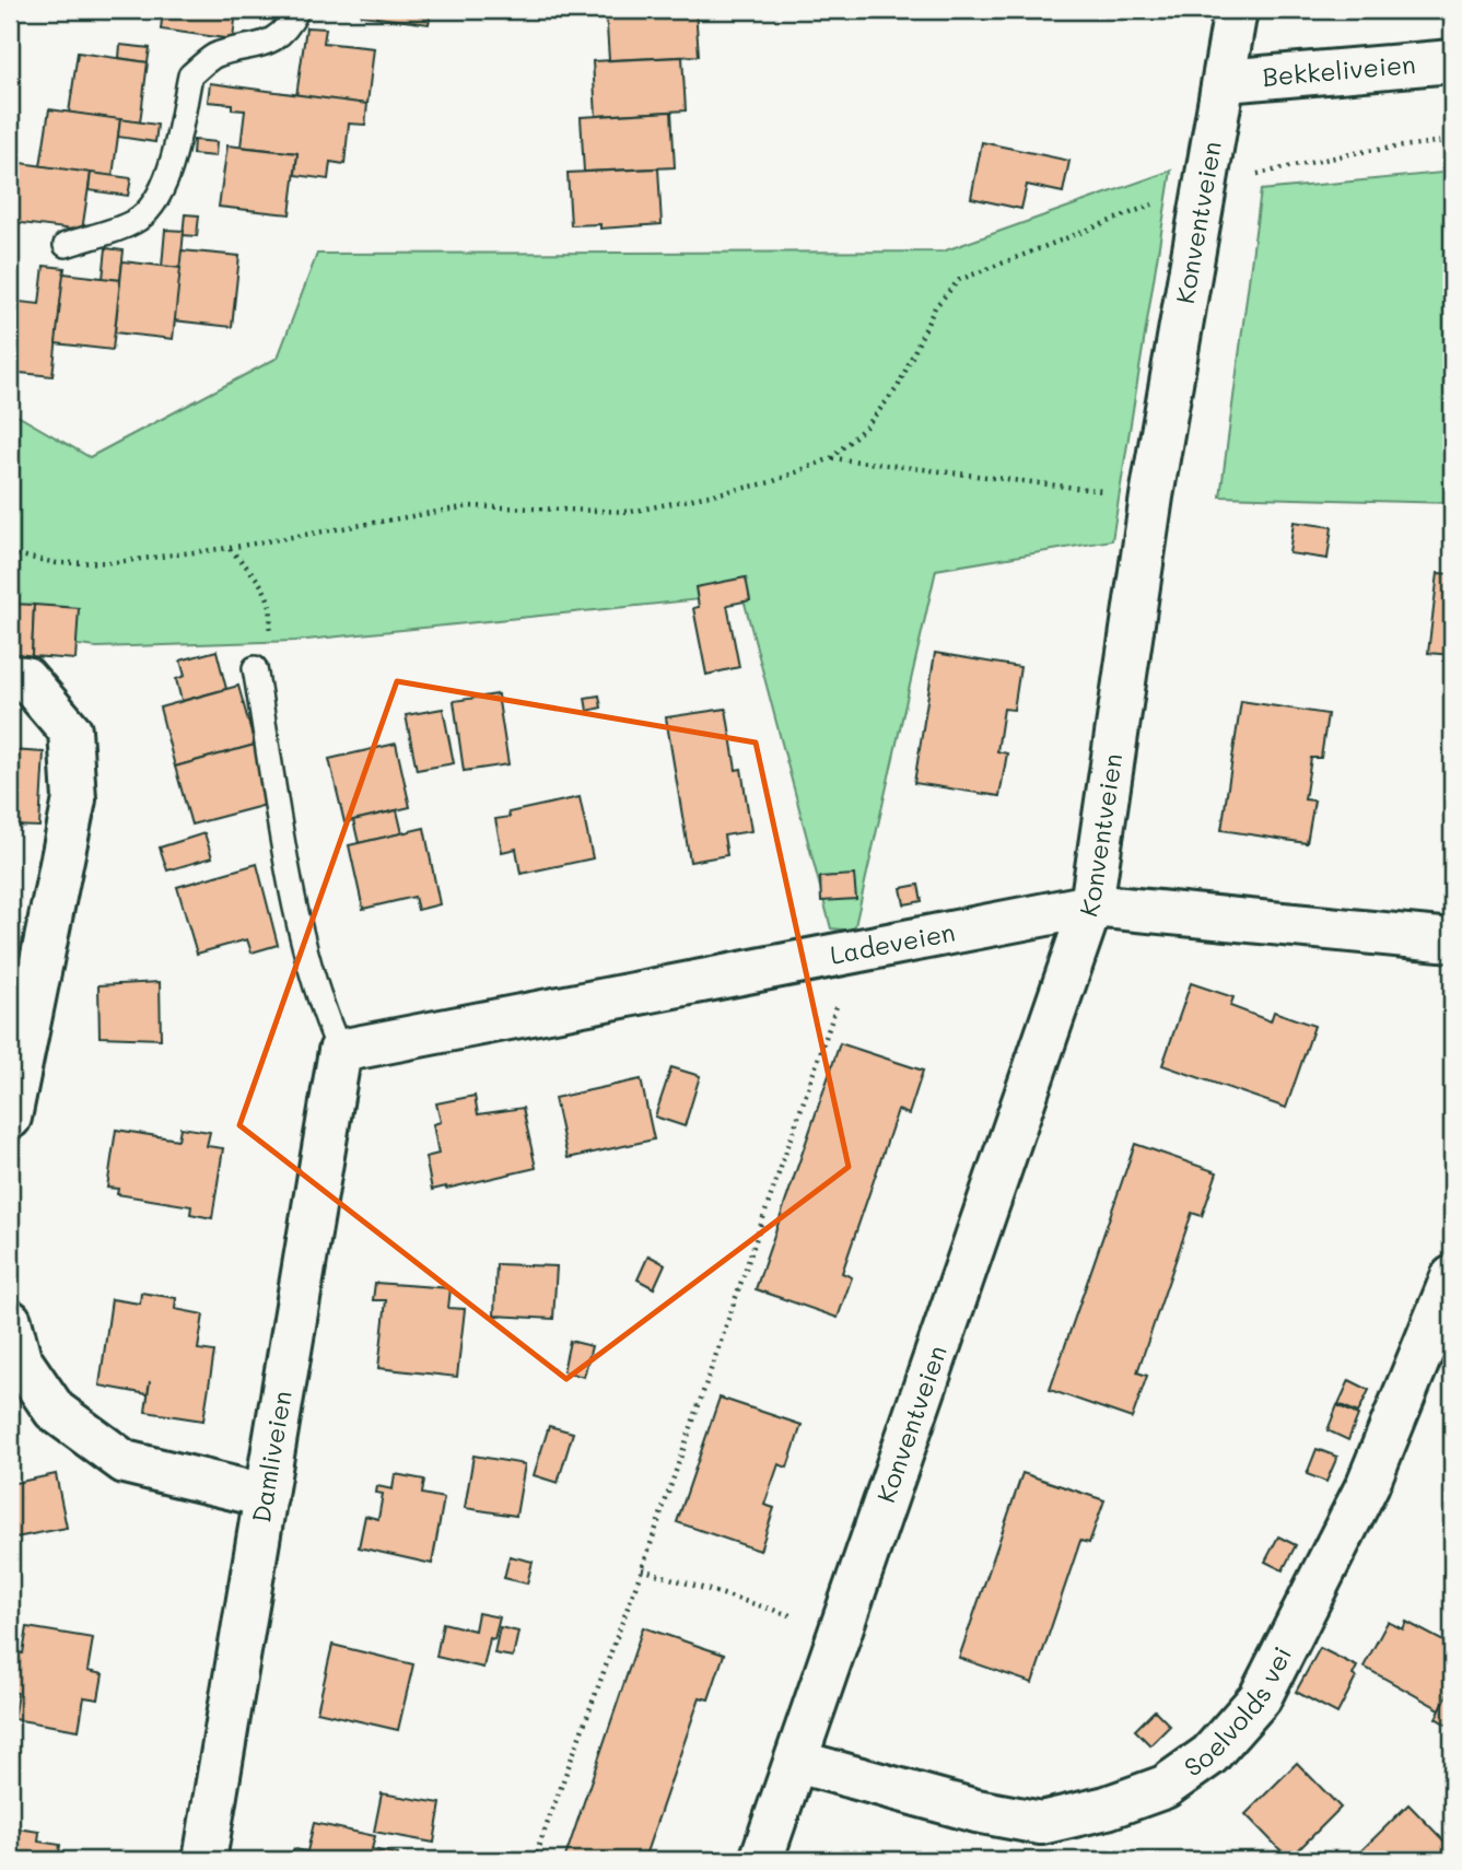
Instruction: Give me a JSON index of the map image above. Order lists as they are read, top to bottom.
{
  "streets": {
    "street": [
      "Bekkeliveien",
      "Konventveien",
      "Ladeveien",
      "Damliveien",
      "Soelvolds vei"
    ]
  },
  "crossings": [
    ["Bekkeliveien", "Konventveien"],
    ["Konventveien", "Ladeveien"],
    ["Konventveien", "Soelvolds vei"],
    ["Ladeveien", "Damliveien"]
  ]
}
